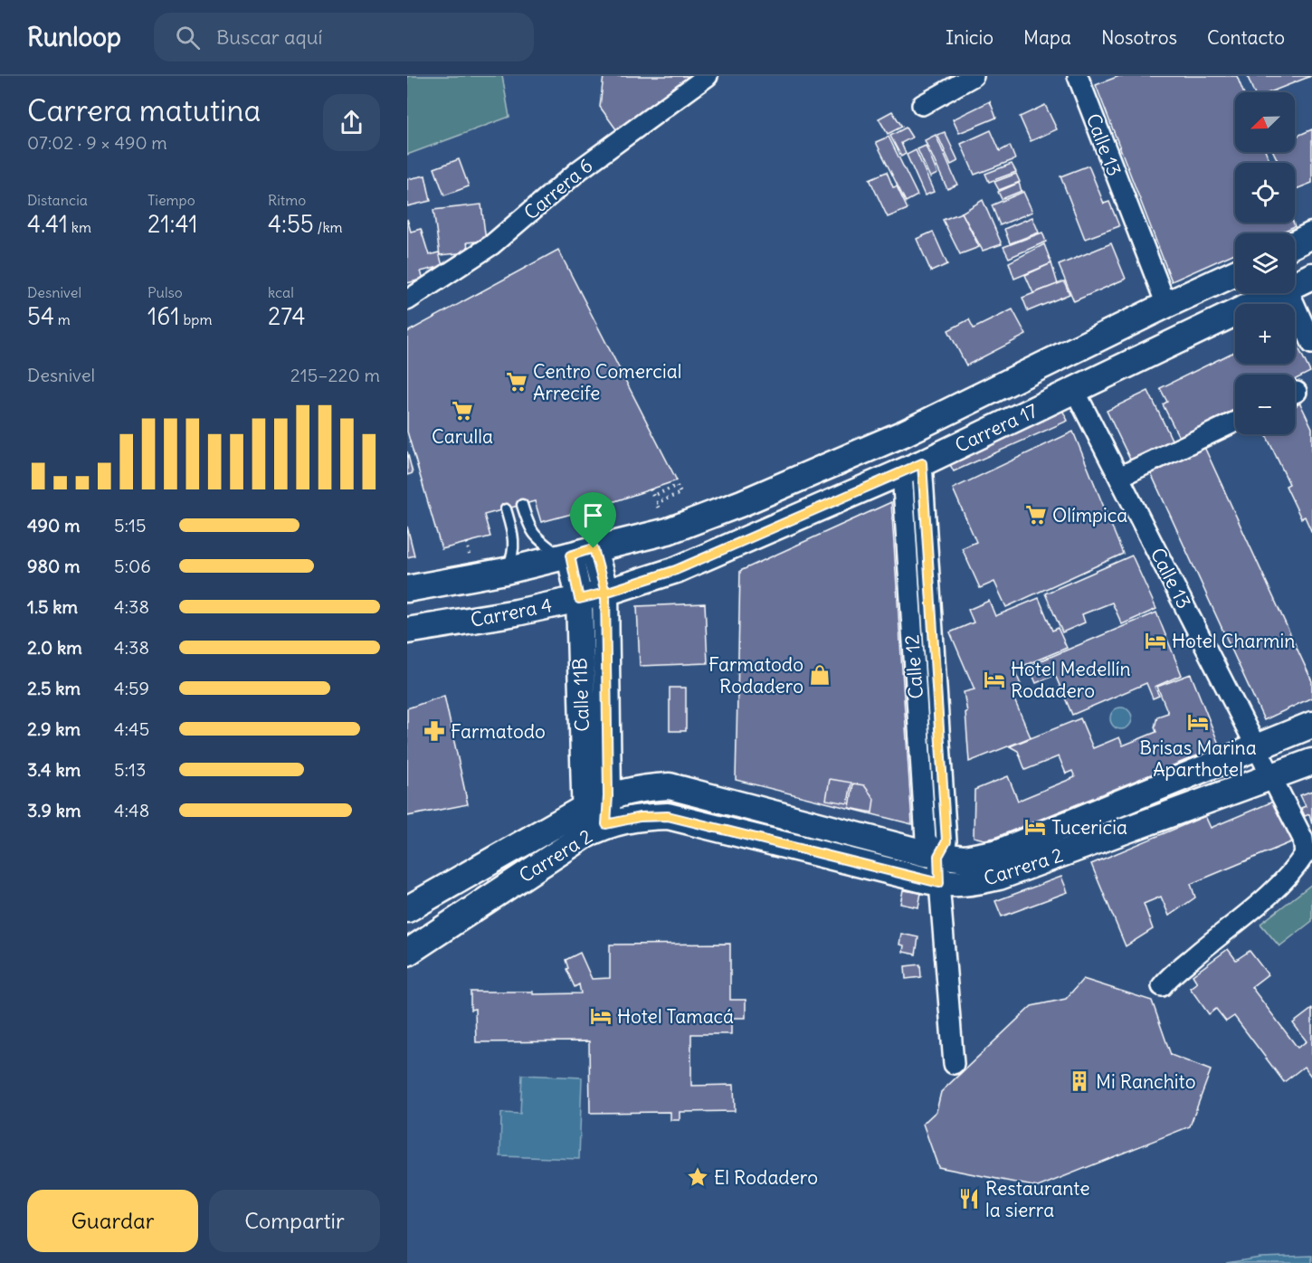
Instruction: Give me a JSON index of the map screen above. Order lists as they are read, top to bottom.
{
  "streets": {
    "street": [
      "Calle 13",
      "Carrera 6",
      "Carrera 17",
      "Carrera 4",
      "Calle 12",
      "Calle 11B",
      "Carrera 2"
    ]
  },
  "crossings": [
    ["Calle 13", "Carrera 17"],
    ["Calle 13", "Carrera 2"],
    ["Carrera 17", "Carrera 4"],
    ["Carrera 17", "Calle 12"],
    ["Carrera 4", "Calle 11B"],
    ["Calle 12", "Carrera 2"],
    ["Calle 11B", "Carrera 2"]
  ],
  "places": {
    "supermarket": ["Centro Comercial Arrecife", "Carulla", "Olímpica"],
    "hotel": [
      "Hotel Charmin",
      "Hotel Medellín Rodadero",
      "Brisas Marina Aparthotel",
      "Tucericia",
      "Hotel Tamacá"
    ],
    "shop": ["Farmatodo Rodadero"],
    "pharmacy": ["Farmatodo"],
    "building": ["Mi Ranchito"],
    "place": ["El Rodadero"],
    "restaurant": ["Restaurante la sierra"]
  },
  "north": "bottom left",
  "page": {
    "header": "Runloop",
    "search": "Buscar aquí",
    "nav": [
      "Inicio",
      "Mapa",
      "Nosotros",
      "Contacto"
    ],
    "heading": ["Carrera matutina", "07:02 · 9 × 490 m"],
    "map_buttons": ["+", "−"],
    "stats": [
      ["Distancia", "4.41 km"],
      ["Tiempo", "21:41"],
      ["Ritmo", "4:55 /km"],
      ["Desnivel", "54 m"],
      ["Pulso", "161 bpm"],
      ["kcal", "274"]
    ],
    "chart": ["Desnivel", "215–220 m"],
    "list": [
      {
        "name": "490 m",
        "note": "5:15"
      },
      {
        "name": "980 m",
        "note": "5:06"
      },
      {
        "name": "1.5 km",
        "note": "4:38"
      },
      {
        "name": "2.0 km",
        "note": "4:38"
      },
      {
        "name": "2.5 km",
        "note": "4:59"
      },
      {
        "name": "2.9 km",
        "note": "4:45"
      },
      {
        "name": "3.4 km",
        "note": "5:13"
      },
      {
        "name": "3.9 km",
        "note": "4:48"
      }
    ],
    "buttons": ["Guardar", "Compartir"]
  }
}
